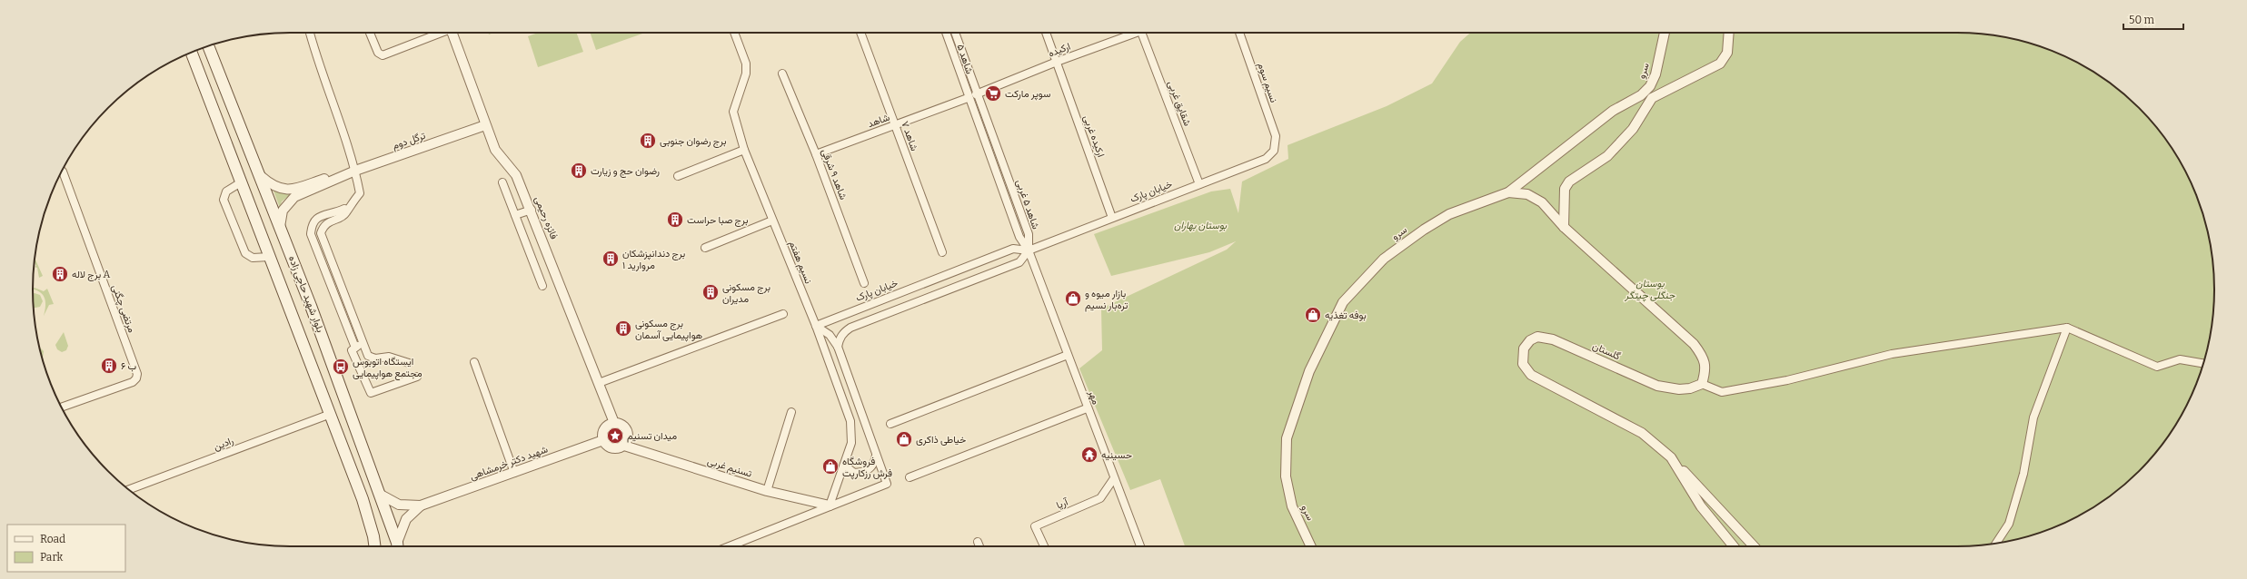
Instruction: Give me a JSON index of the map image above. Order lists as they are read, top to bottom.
{
  "streets": {
    "main road": ["بلوار شهید حاجی زاده"],
    "street": [
      "ارکیده",
      "شاهد ۵",
      "سرو",
      "نسیم سوم",
      "شقایق غربی",
      "شاهد",
      "شاهد ۷",
      "ارکیده غربی",
      "ترگل دوم",
      "شاهد ۹ شرقی",
      "خیابان پارک",
      "شاهد ۵ غربی",
      "فائزه رحیمی",
      "نسیم هفتم",
      "مرتضی چگنی",
      "گلستان",
      "مهر",
      "رادین",
      "شهید دکتر خرمشاهی",
      "تسنیم غربی",
      "آریا"
    ]
  },
  "crossings": [
    ["ارکیده", "شاهد ۵"],
    ["ارکیده", "ارکیده غربی"],
    ["ارکیده", "شاهد ۵ غربی"],
    ["شاهد ۵", "شاهد"],
    ["شاهد ۵", "شاهد ۵ غربی"],
    ["نسیم سوم", "خیابان پارک"],
    ["شقایق غربی", "خیابان پارک"],
    ["شاهد", "شاهد ۷"],
    ["شاهد", "شاهد ۹ شرقی"],
    ["شاهد", "شاهد ۵ غربی"],
    ["ارکیده غربی", "خیابان پارک"],
    ["ترگل دوم", "فائزه رحیمی"],
    ["ترگل دوم", "بلوار شهید حاجی زاده"],
    ["خیابان پارک", "شاهد ۵ غربی"],
    ["خیابان پارک", "نسیم هفتم"],
    ["خیابان پارک", "مهر"],
    ["شاهد ۵ غربی", "مهر"],
    ["فائزه رحیمی", "شهید دکتر خرمشاهی"],
    ["فائزه رحیمی", "تسنیم غربی"],
    ["نسیم هفتم", "تسنیم غربی"],
    ["بلوار شهید حاجی زاده", "رادین"],
    ["بلوار شهید حاجی زاده", "شهید دکتر خرمشاهی"],
    ["مهر", "آریا"],
    ["شهید دکتر خرمشاهی", "تسنیم غربی"]
  ],
  "parks": ["بوستان بهاران", "بوستان جنگلی چیتگر"],
  "places": {
    "supermarket": ["سوپر مارکت"],
    "building": [
      "برج رضوان جنوبی",
      "رضوان حج و زیارت",
      "برج صبا حراست",
      "برج دندانپزشکان مروارید ۱",
      "برج لاله A",
      "برج مسکونی مدیران",
      "برج مسکونی هواپیمایی آسمان",
      "ب ۶"
    ],
    "shop": [
      "بازار میوه و تره‌بار نسیم",
      "بوفه تغذیه",
      "خیاطی ذاکری",
      "فروشگاه فرش رزکارپت"
    ],
    "bus stop": ["ایستگاه اتوبوس مجتمع هواپیمایی"],
    "place": ["میدان تسنیم"],
    "temple": ["حسینیه"]
  },
  "legend": ["Road", "Park"],
  "scale_bar": "50 m"
}
